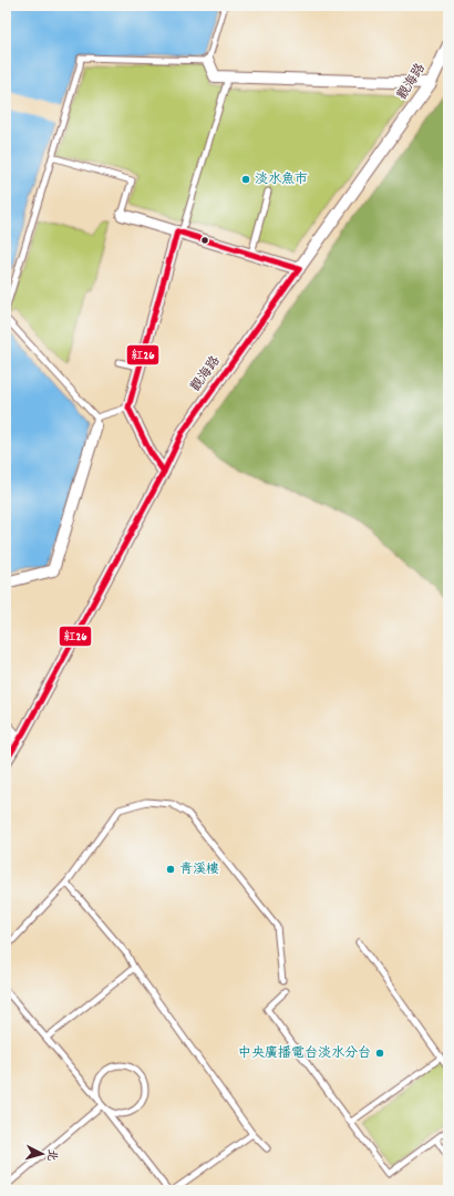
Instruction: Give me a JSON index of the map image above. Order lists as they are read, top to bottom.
{
  "streets": {
    "street": ["觀海路"]
  },
  "places": ["淡水魚市", "青溪樓", "中央廣播電台淡水分台"],
  "lines": ["transit line 紅26"],
  "north": "right"
}
